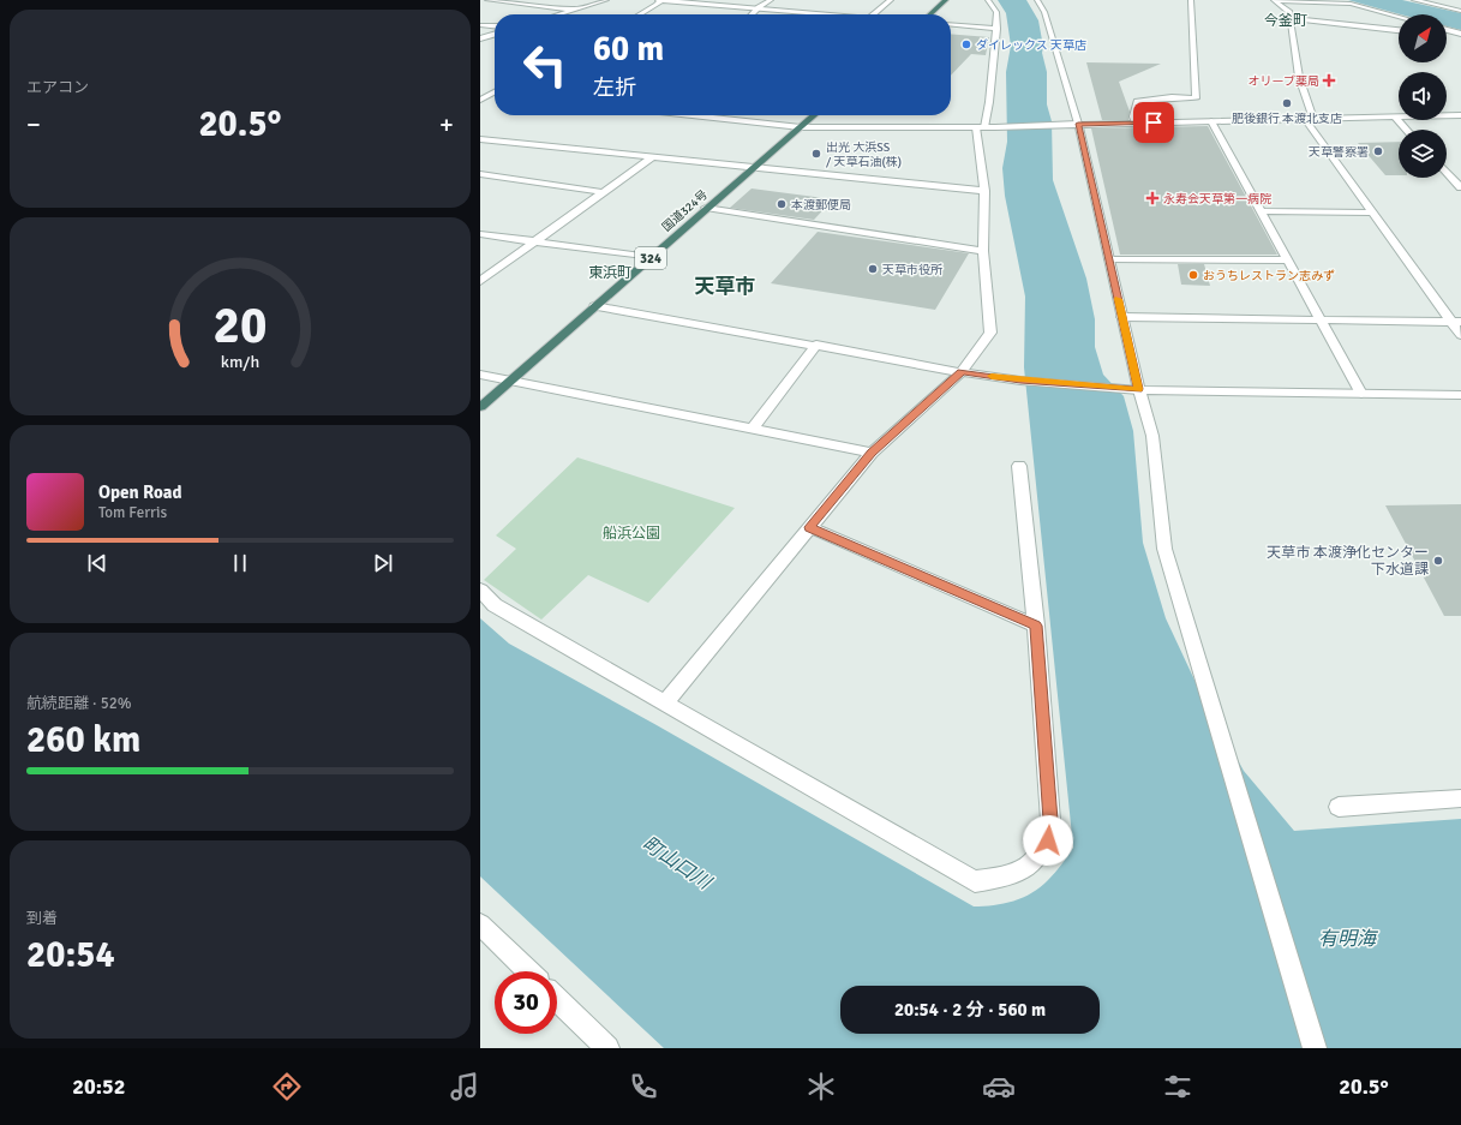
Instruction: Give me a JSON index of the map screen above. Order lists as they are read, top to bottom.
{
  "streets": {
    "highway": ["国道324号", "324"]
  },
  "districts": ["今釜町", "東浜町", "天草市"],
  "water": ["町山口川", "有明海"],
  "parks": ["船浜公園"],
  "places": {
    "other": [
      "ダイレックス 天草店",
      "肥後銀行 本渡北支店",
      "天草警察署",
      "出光 大浜SS / 天草石油(株)",
      "本渡郵便局",
      "天草市役所",
      "おうちレストラン志みず",
      "天草市 本渡浄化センター 下水道課"
    ],
    "health": ["オリーブ薬局", "永寿会天草第一病院"]
  },
  "north": "top right",
  "page": {
    "tile": [
      "エアコン",
      ["航続距離 · 52%", "260 km"],
      ["到着", "20:54"]
    ],
    "turn": ["60 m", "左折"],
    "heat": ["−", "20.5°", "+"],
    "song": ["Open Road", "Tom Ferris"],
    "limit": "30",
    "trip": "20:54 · 2 分 · 560 m",
    "tabs": ["20:52", "20.5°"],
    "gauge": ["20", "km/h"]
  }
}
